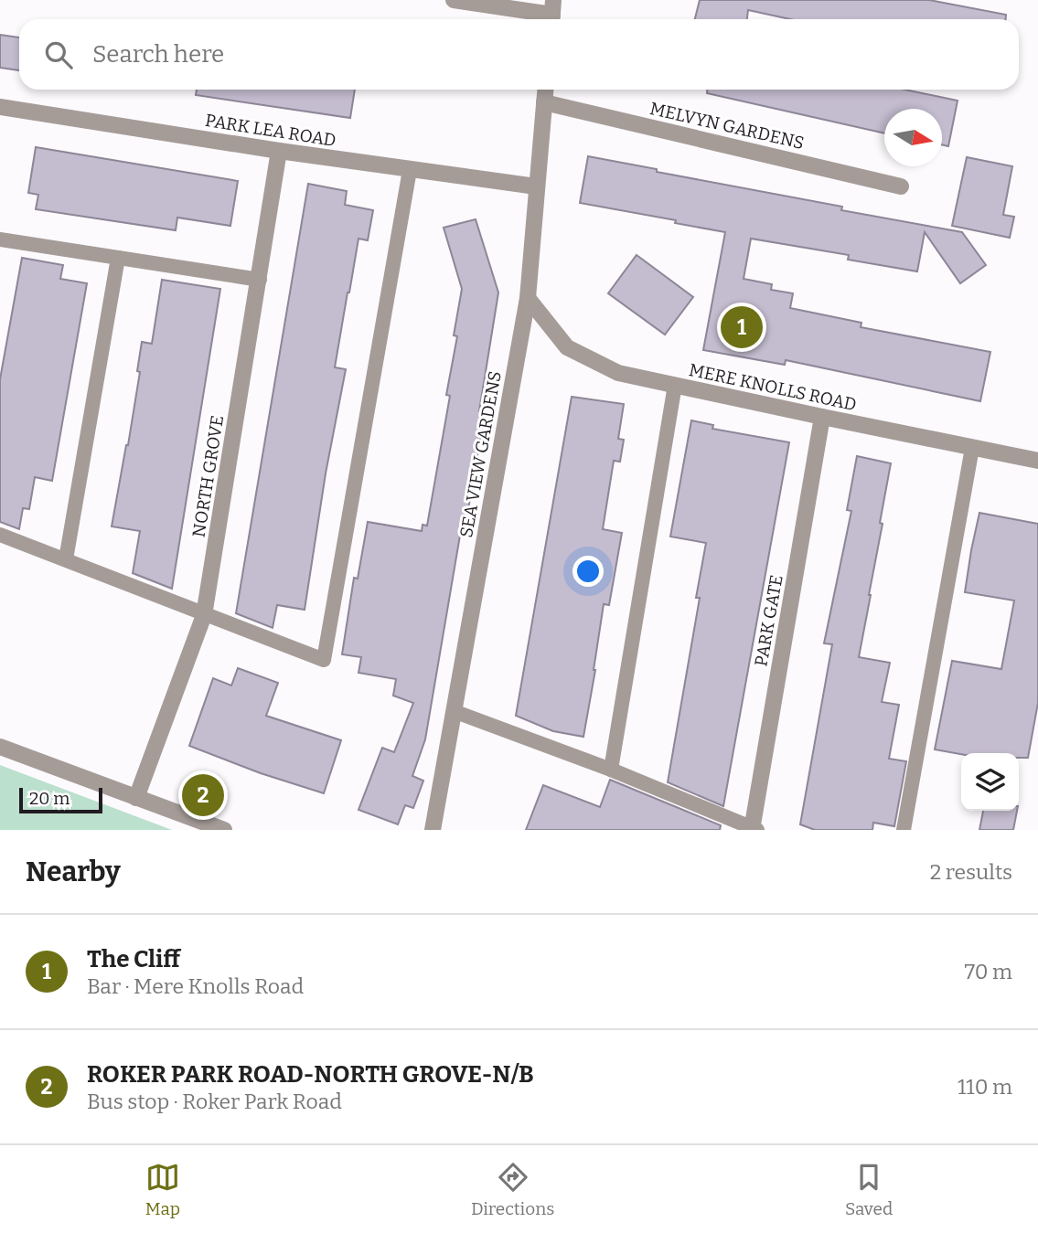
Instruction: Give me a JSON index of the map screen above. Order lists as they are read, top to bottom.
{
  "streets": {
    "street": [
      "MELVYN GARDENS",
      "PARK LEA ROAD",
      "MERE KNOLLS ROAD",
      "SEA VIEW GARDENS",
      "NORTH GROVE",
      "PARK GATE"
    ]
  },
  "crossings": [
    ["MELVYN GARDENS", "SEA VIEW GARDENS"],
    ["PARK LEA ROAD", "SEA VIEW GARDENS"],
    ["PARK LEA ROAD", "NORTH GROVE"],
    ["MERE KNOLLS ROAD", "SEA VIEW GARDENS"],
    ["MERE KNOLLS ROAD", "PARK GATE"]
  ],
  "scale_bar": "20 m",
  "north": "right",
  "page": {
    "search": "Search here",
    "pins": ["1", "2"],
    "scale": "20 m",
    "heading": ["Nearby", "2 results"],
    "list": [
      {
        "mark": "1",
        "name": "The Cliff",
        "note": "Bar · Mere Knolls Road",
        "value": "70 m"
      },
      {
        "mark": "2",
        "name": "ROKER PARK ROAD-NORTH GROVE-N/B",
        "note": "Bus stop · Roker Park Road",
        "value": "110 m"
      }
    ],
    "nav": ["Map", "Directions", "Saved"]
  }
}
